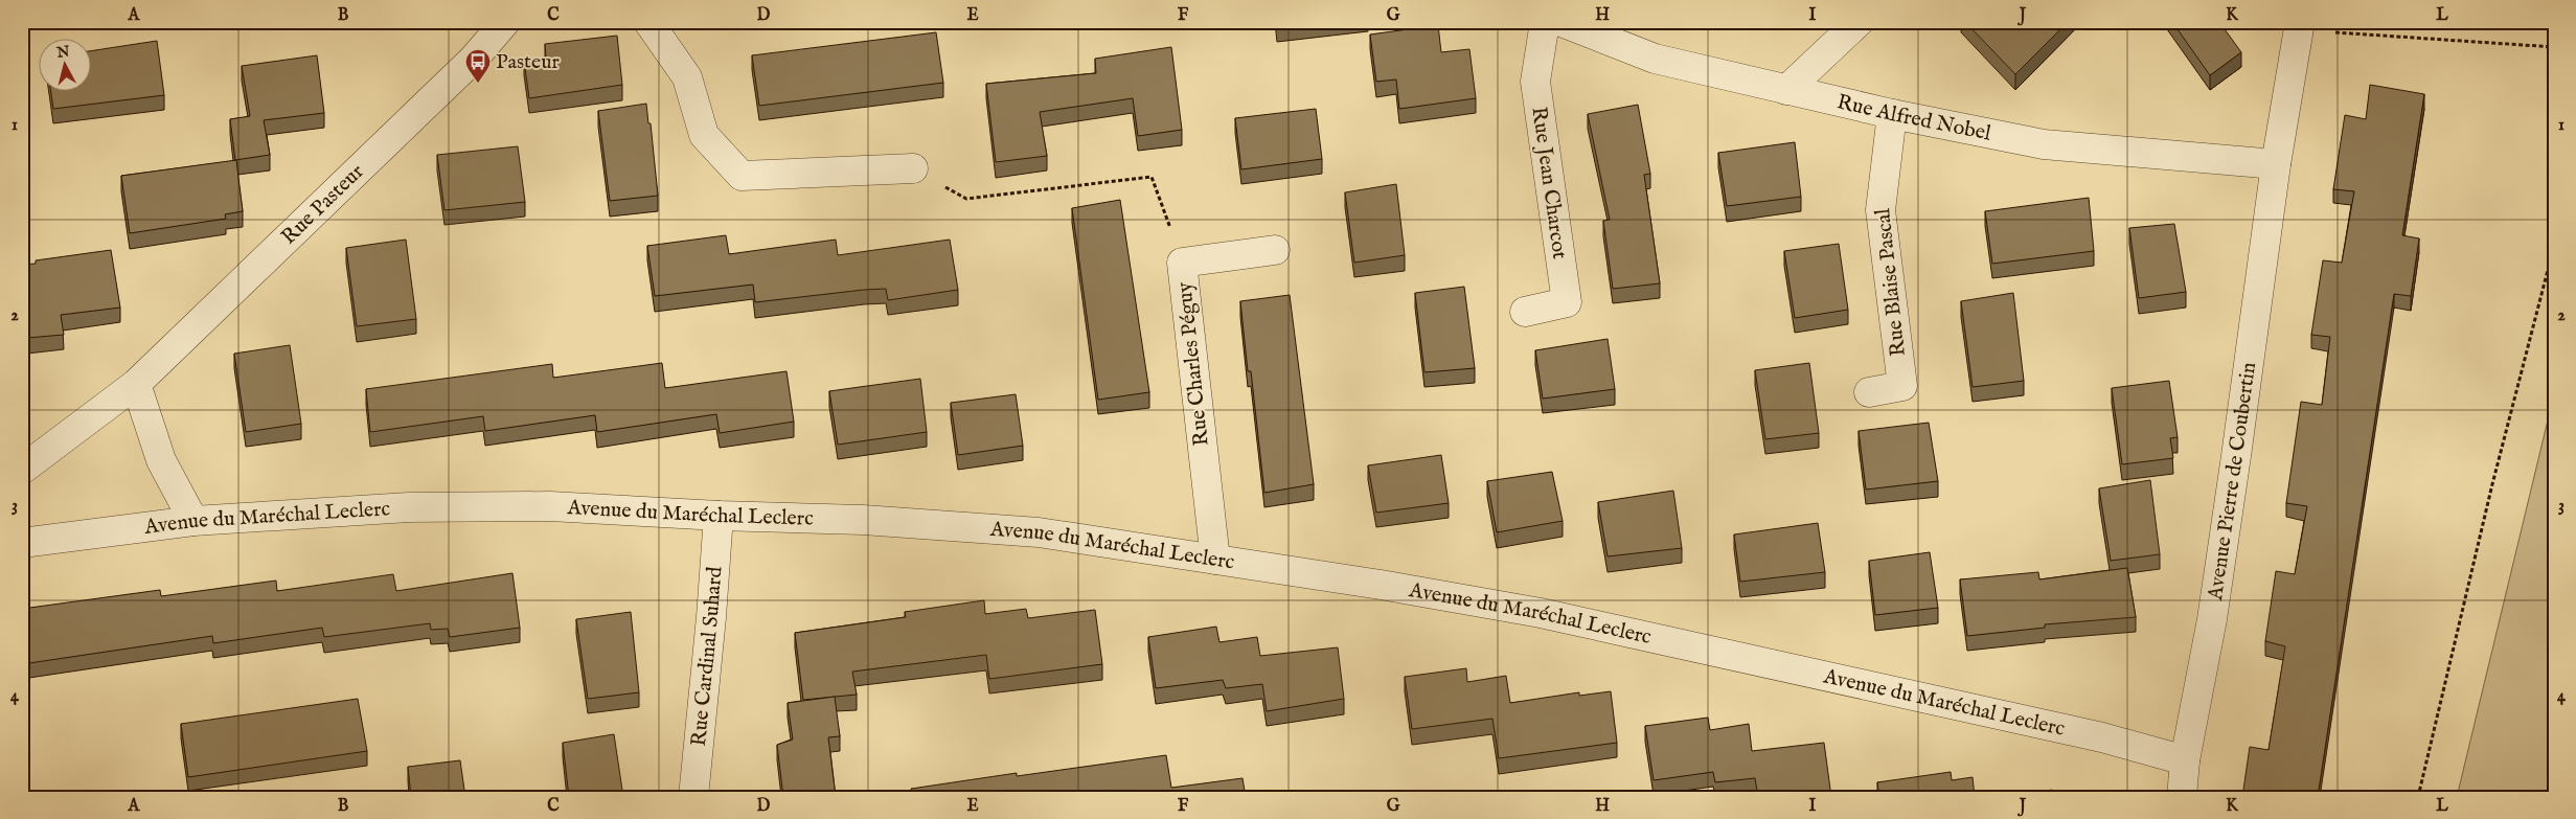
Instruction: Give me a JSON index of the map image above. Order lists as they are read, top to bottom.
{
  "streets": {
    "street": [
      "Rue Alfred Nobel",
      "Rue Jean Charcot",
      "Rue Pasteur",
      "Rue Blaise Pascal",
      "Rue Charles Péguy",
      "Avenue Pierre de Coubertin",
      "Avenue du Maréchal Leclerc",
      "Rue Cardinal Suhard"
    ]
  },
  "crossings": [
    ["Rue Alfred Nobel", "Rue Blaise Pascal"],
    ["Rue Alfred Nobel", "Avenue Pierre de Coubertin"],
    ["Rue Charles Péguy", "Avenue du Maréchal Leclerc"],
    ["Avenue Pierre de Coubertin", "Avenue du Maréchal Leclerc"],
    ["Avenue du Maréchal Leclerc", "Rue Cardinal Suhard"]
  ],
  "places": {
    "bus stop": ["Pasteur"]
  },
  "north": "top",
  "grid": {
    "columns": [
      "A",
      "B",
      "C",
      "D",
      "E",
      "F",
      "G",
      "H",
      "I",
      "J",
      "K",
      "L"
    ],
    "rows": [
      "1",
      "2",
      "3",
      "4"
    ]
  }
}
